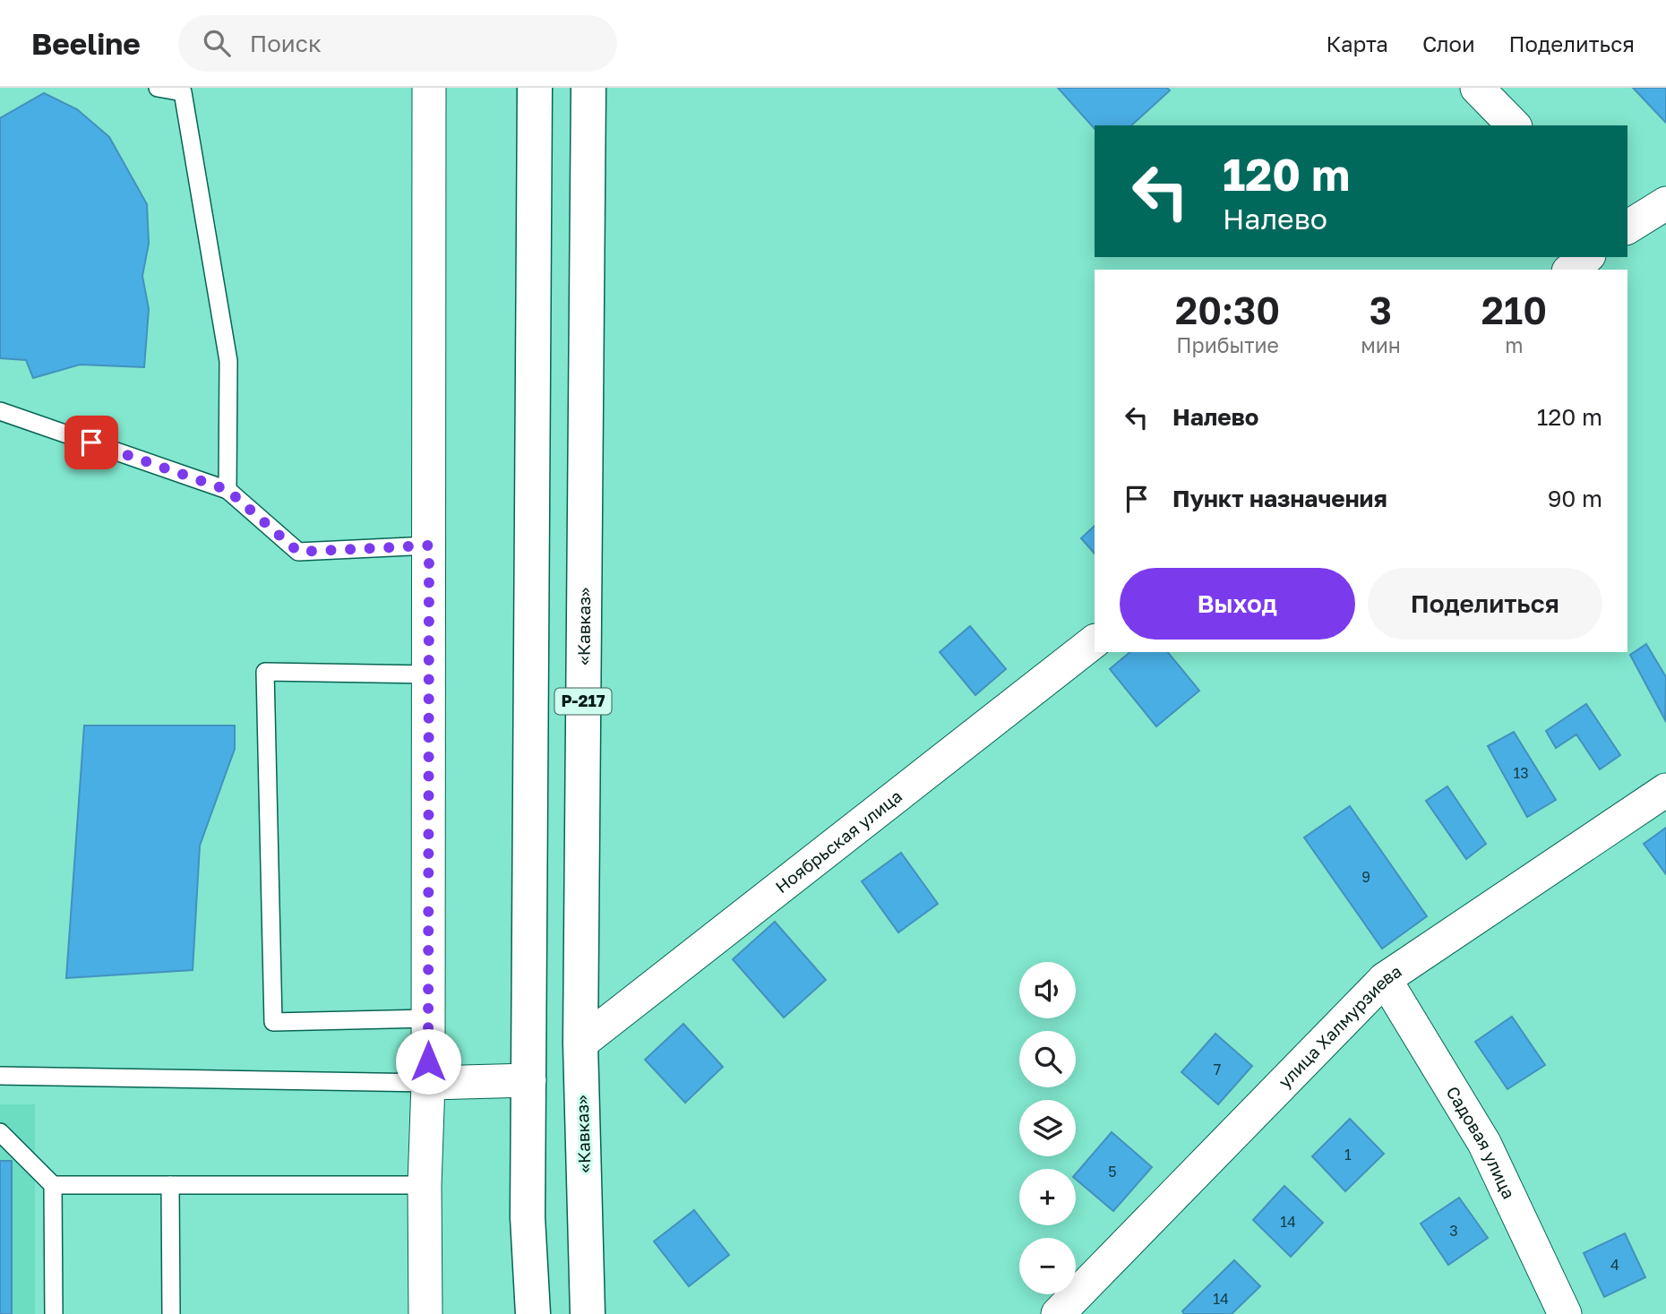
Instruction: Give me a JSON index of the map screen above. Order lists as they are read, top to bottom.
{
  "streets": {
    "highway": ["«Кавказ»", "Р-217"],
    "street": ["Ноябрьская улица", "улица Халмурзиева", "Садовая улица"]
  },
  "crossings": [
    ["«Кавказ»", "Ноябрьская улица"],
    ["улица Халмурзиева", "Садовая улица"]
  ],
  "house_numbers": [
    "13",
    "9",
    "7",
    "1",
    "5",
    "14",
    "3",
    "4",
    "14"
  ],
  "page": {
    "header": "Beeline",
    "search": "Поиск",
    "nav": ["Карта", "Слои", "Поделиться"],
    "turn": ["120 m", "Налево"],
    "eta": [
      "20:30",
      "Прибытие",
      "3",
      "мин",
      "210",
      "m"
    ],
    "list": [
      {
        "name": "Налево",
        "value": "120 m"
      },
      {
        "name": "Пункт назначения",
        "value": "90 m"
      }
    ],
    "buttons": ["Выход", "Поделиться"],
    "map_buttons": ["+", "−"]
  }
}
